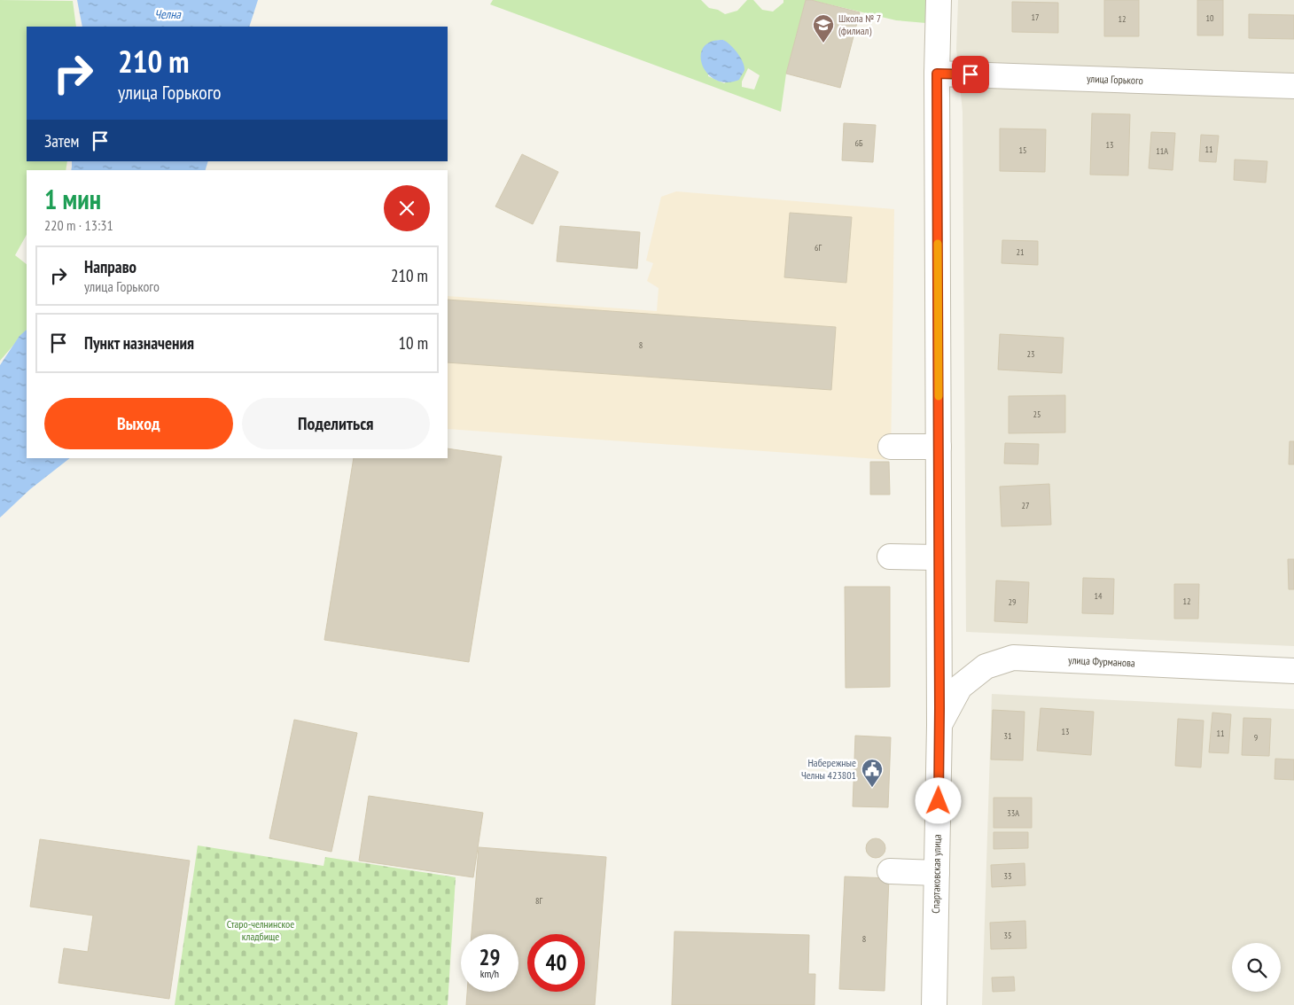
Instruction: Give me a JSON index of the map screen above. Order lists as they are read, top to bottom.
{
  "streets": {
    "street": ["улица Горького", "улица Фурманова", "Спартаковская улица"]
  },
  "crossings": [
    ["улица Горького", "Спартаковская улица"],
    ["улица Фурманова", "Спартаковская улица"]
  ],
  "water": ["Челна"],
  "parks": ["Старо-челнинское кладбище"],
  "places": {
    "school or university": ["Школа № 7 (филиал)"],
    "public building": ["Набережные Челны 423801"]
  },
  "house_numbers": [
    "17",
    "10",
    "12",
    "6Б",
    "13",
    "11",
    "15",
    "11А",
    "6Г",
    "21",
    "8",
    "23",
    "25",
    "27",
    "14",
    "12",
    "29",
    "13",
    "11",
    "31",
    "9",
    "33А",
    "33",
    "8Г",
    "35",
    "8"
  ],
  "page": {
    "turn": ["210 m", "улица Горького"],
    "then": "Затем",
    "heading": ["1 мин", "220 m · 13:31"],
    "list": [
      {
        "name": "Направо",
        "note": "улица Горького",
        "value": "210 m"
      },
      {
        "name": "Пункт назначения",
        "value": "10 m"
      }
    ],
    "buttons": ["Выход", "Поделиться"],
    "speed": "29 km/h",
    "limit": "40"
  }
}
